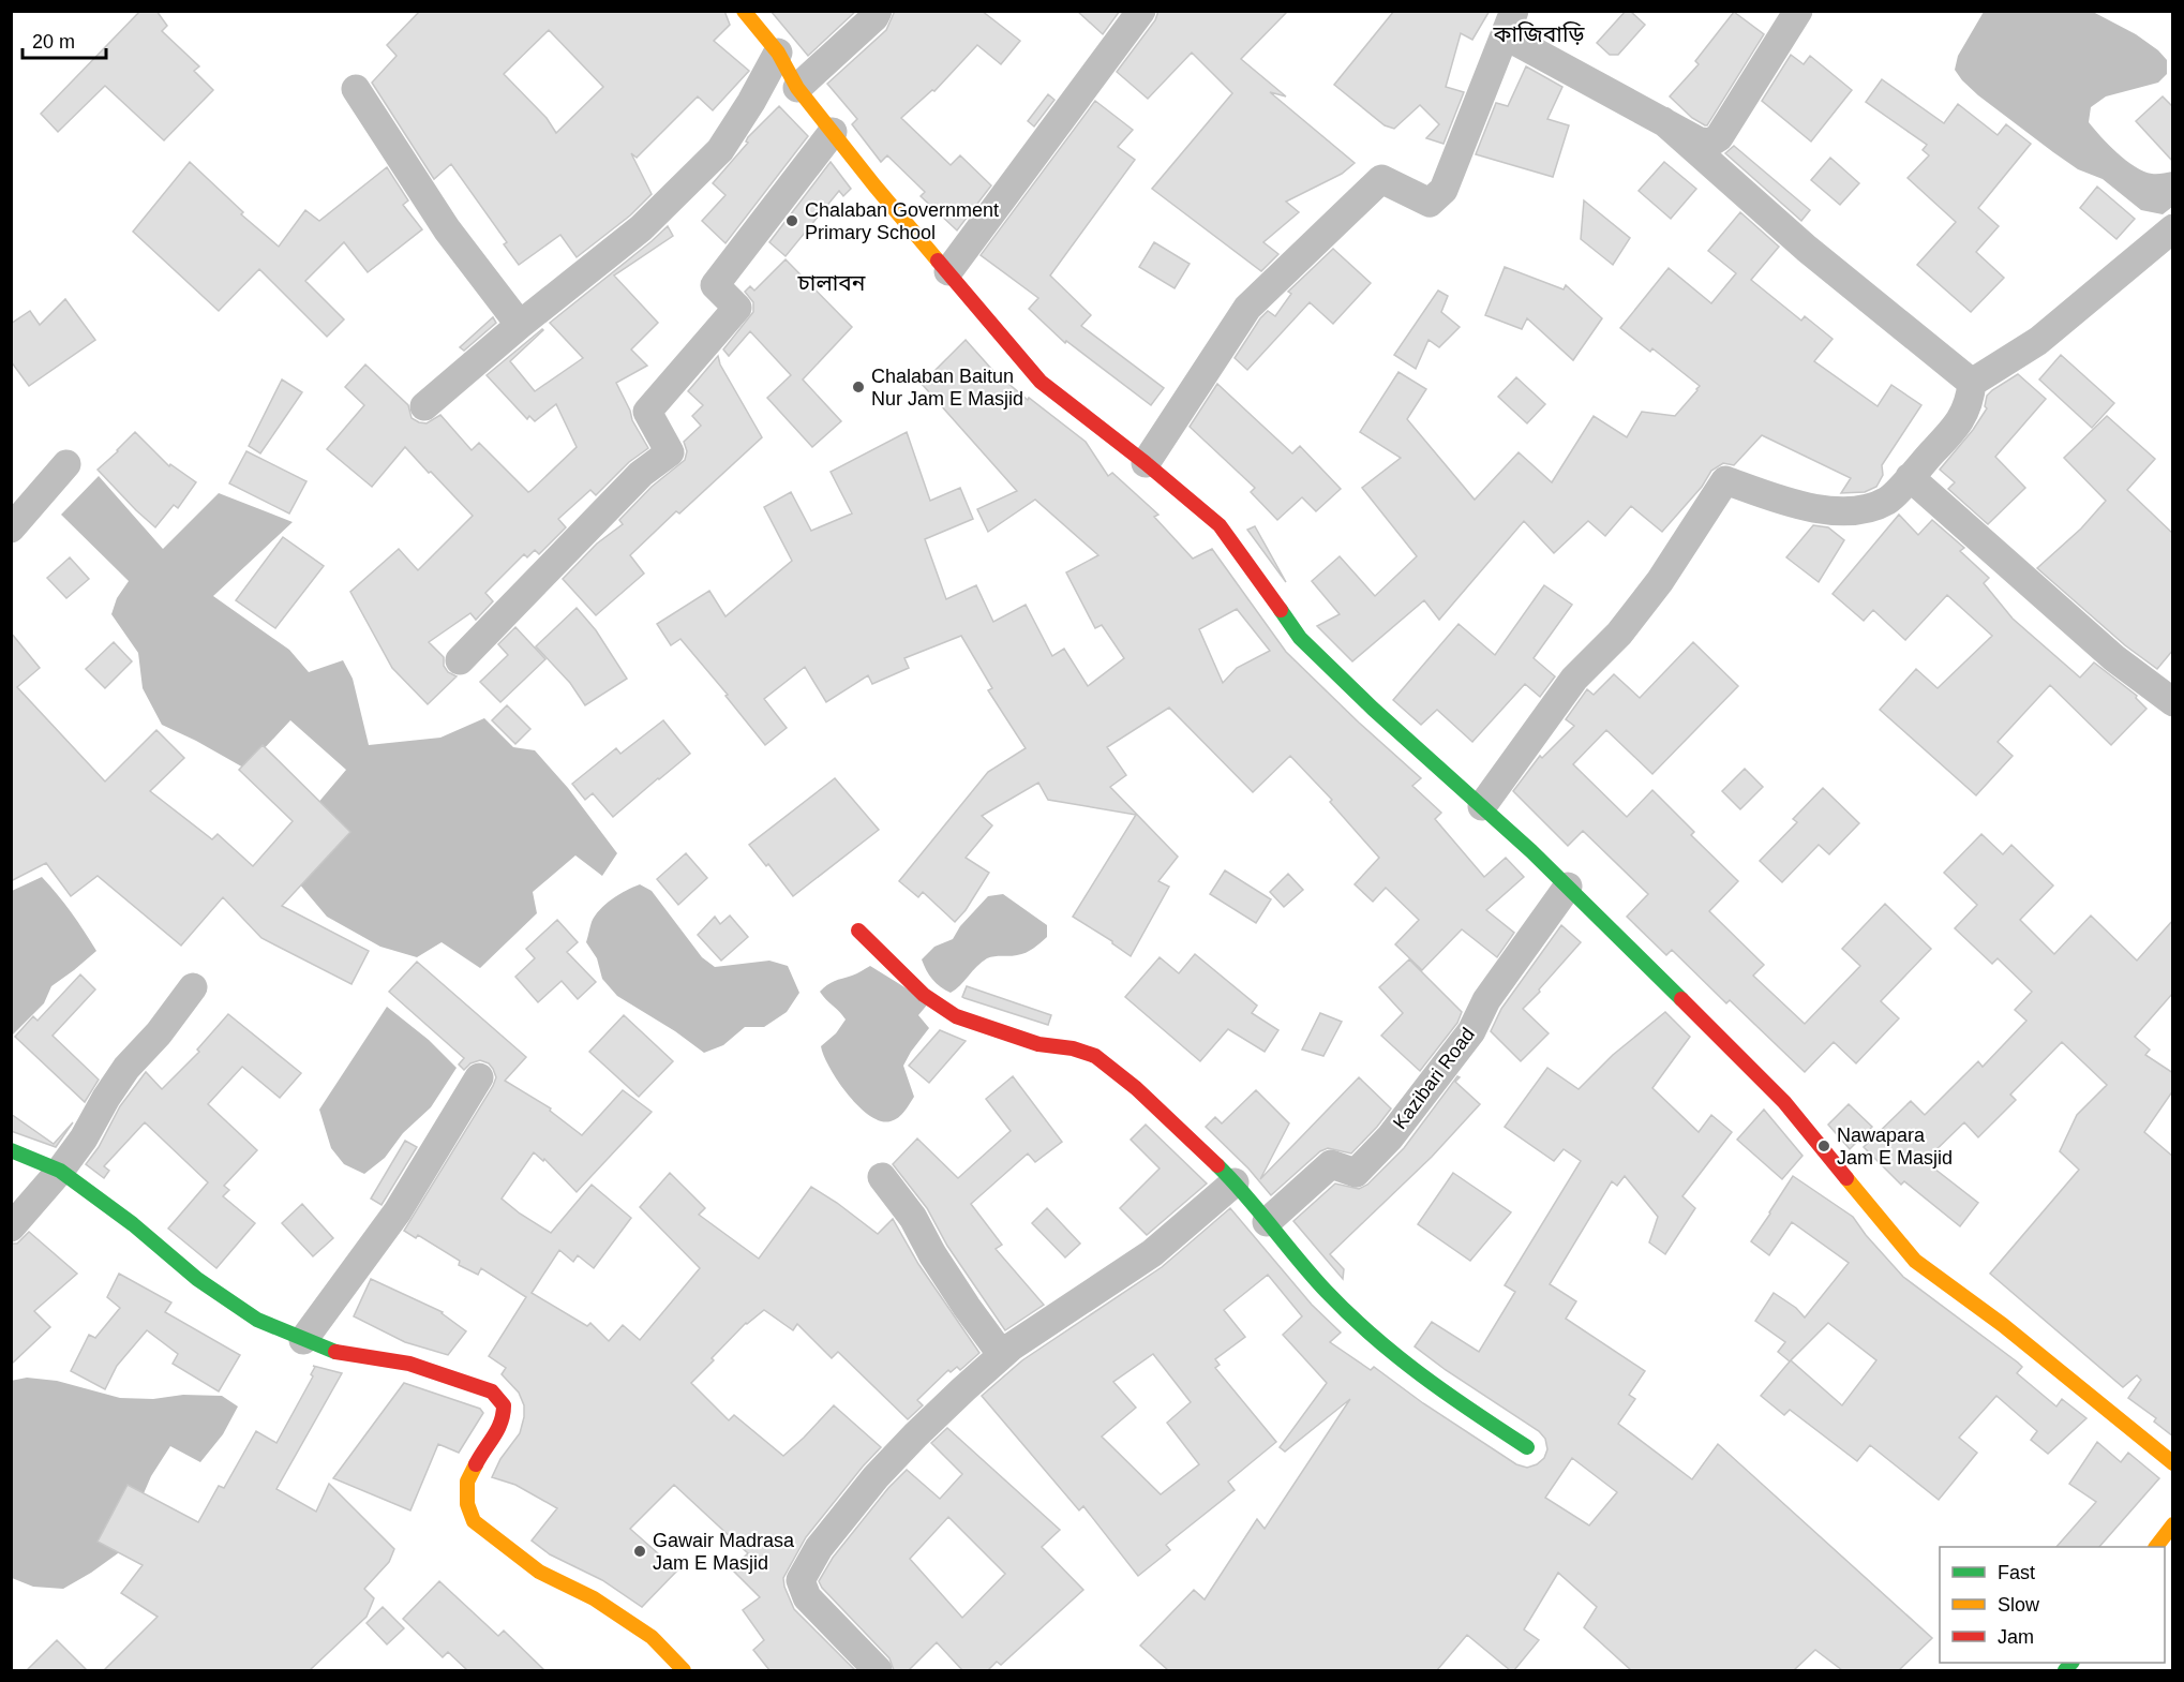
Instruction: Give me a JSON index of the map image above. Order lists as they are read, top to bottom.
{
  "streets": {
    "street": ["Kazibari Road"]
  },
  "districts": ["কাজিবাড়ি", "চালাবন"],
  "places": [
    "Chalaban Government Primary School",
    "Chalaban Baitun Nur Jam E Masjid",
    "Nawapara Jam E Masjid",
    "Gawair Madrasa Jam E Masjid"
  ],
  "legend": ["Fast", "Slow", "Jam"],
  "scale_bar": "20 m"
}
